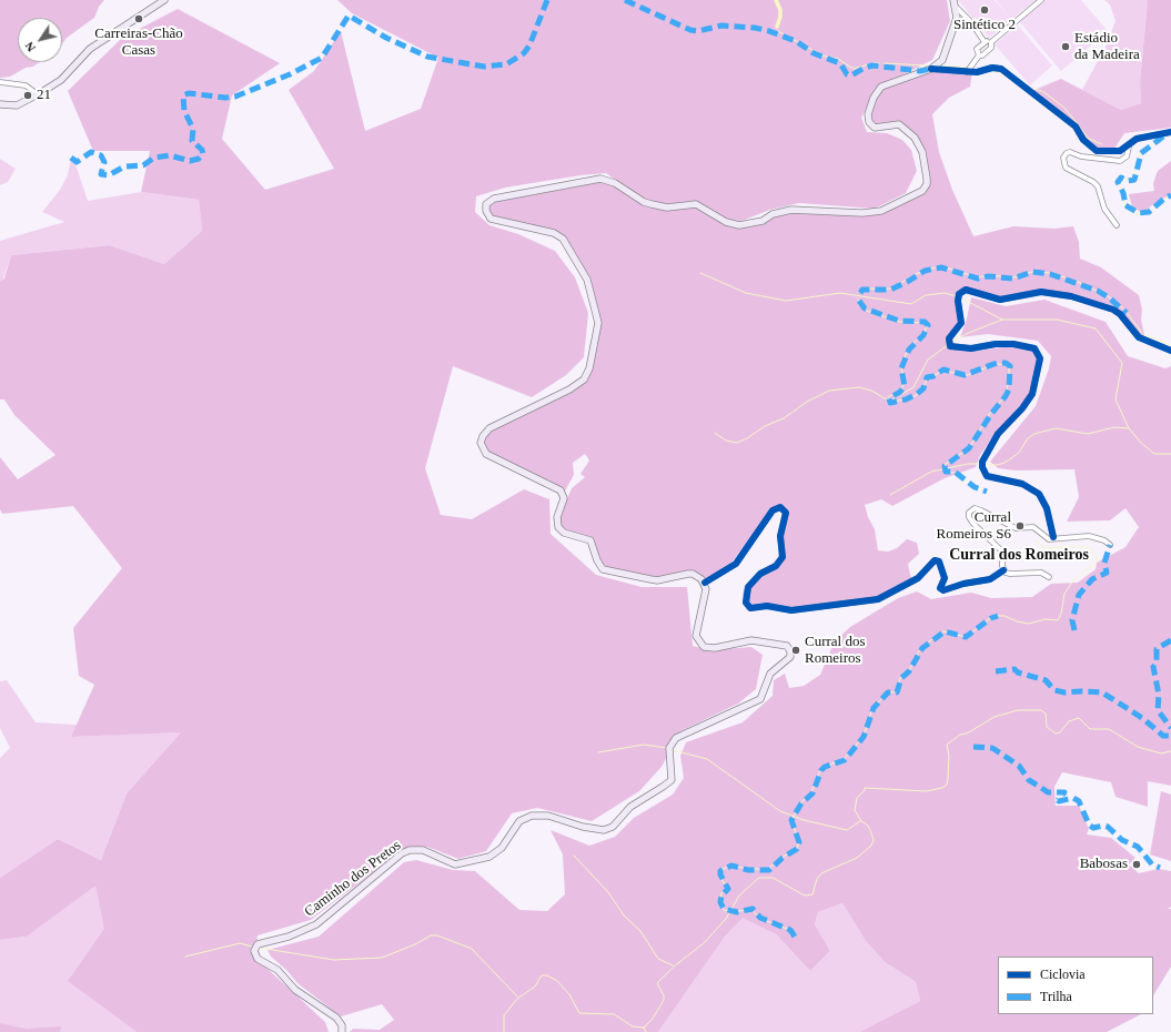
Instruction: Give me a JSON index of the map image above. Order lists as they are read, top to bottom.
{
  "streets": {
    "main road": ["Caminho dos Pretos"]
  },
  "districts": ["Curral dos Romeiros"],
  "places": [
    "Sintético 2",
    "Carreiras-Chão Casas",
    "Estádio da Madeira",
    "21",
    "Curral Romeiros S6",
    "Curral dos Romeiros",
    "Babosas"
  ],
  "legend": ["Ciclovia", "Trilha"],
  "north": "bottom left"
}
